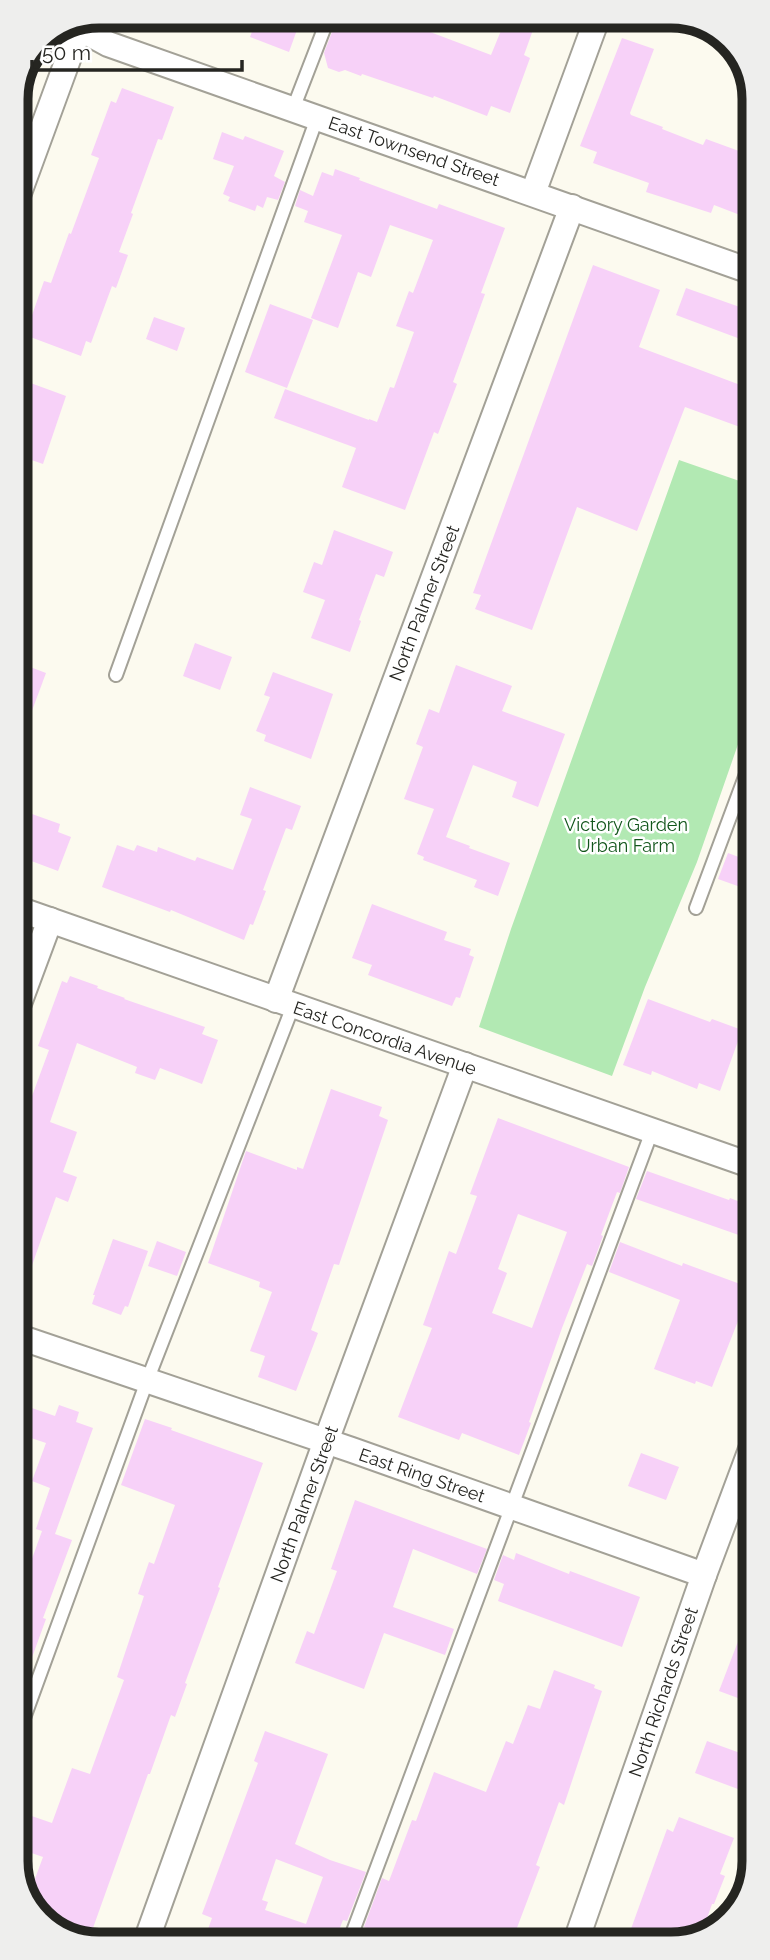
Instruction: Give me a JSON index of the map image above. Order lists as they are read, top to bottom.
{
  "streets": {
    "street": [
      "East Townsend Street",
      "North Palmer Street",
      "East Concordia Avenue",
      "East Ring Street",
      "North Richards Street"
    ]
  },
  "crossings": [
    ["East Townsend Street", "North Palmer Street"],
    ["North Palmer Street", "East Concordia Avenue"],
    ["North Palmer Street", "East Ring Street"],
    ["East Ring Street", "North Richards Street"]
  ],
  "parks": ["Victory Garden Urban Farm"],
  "scale_bar": "50 m"
}
